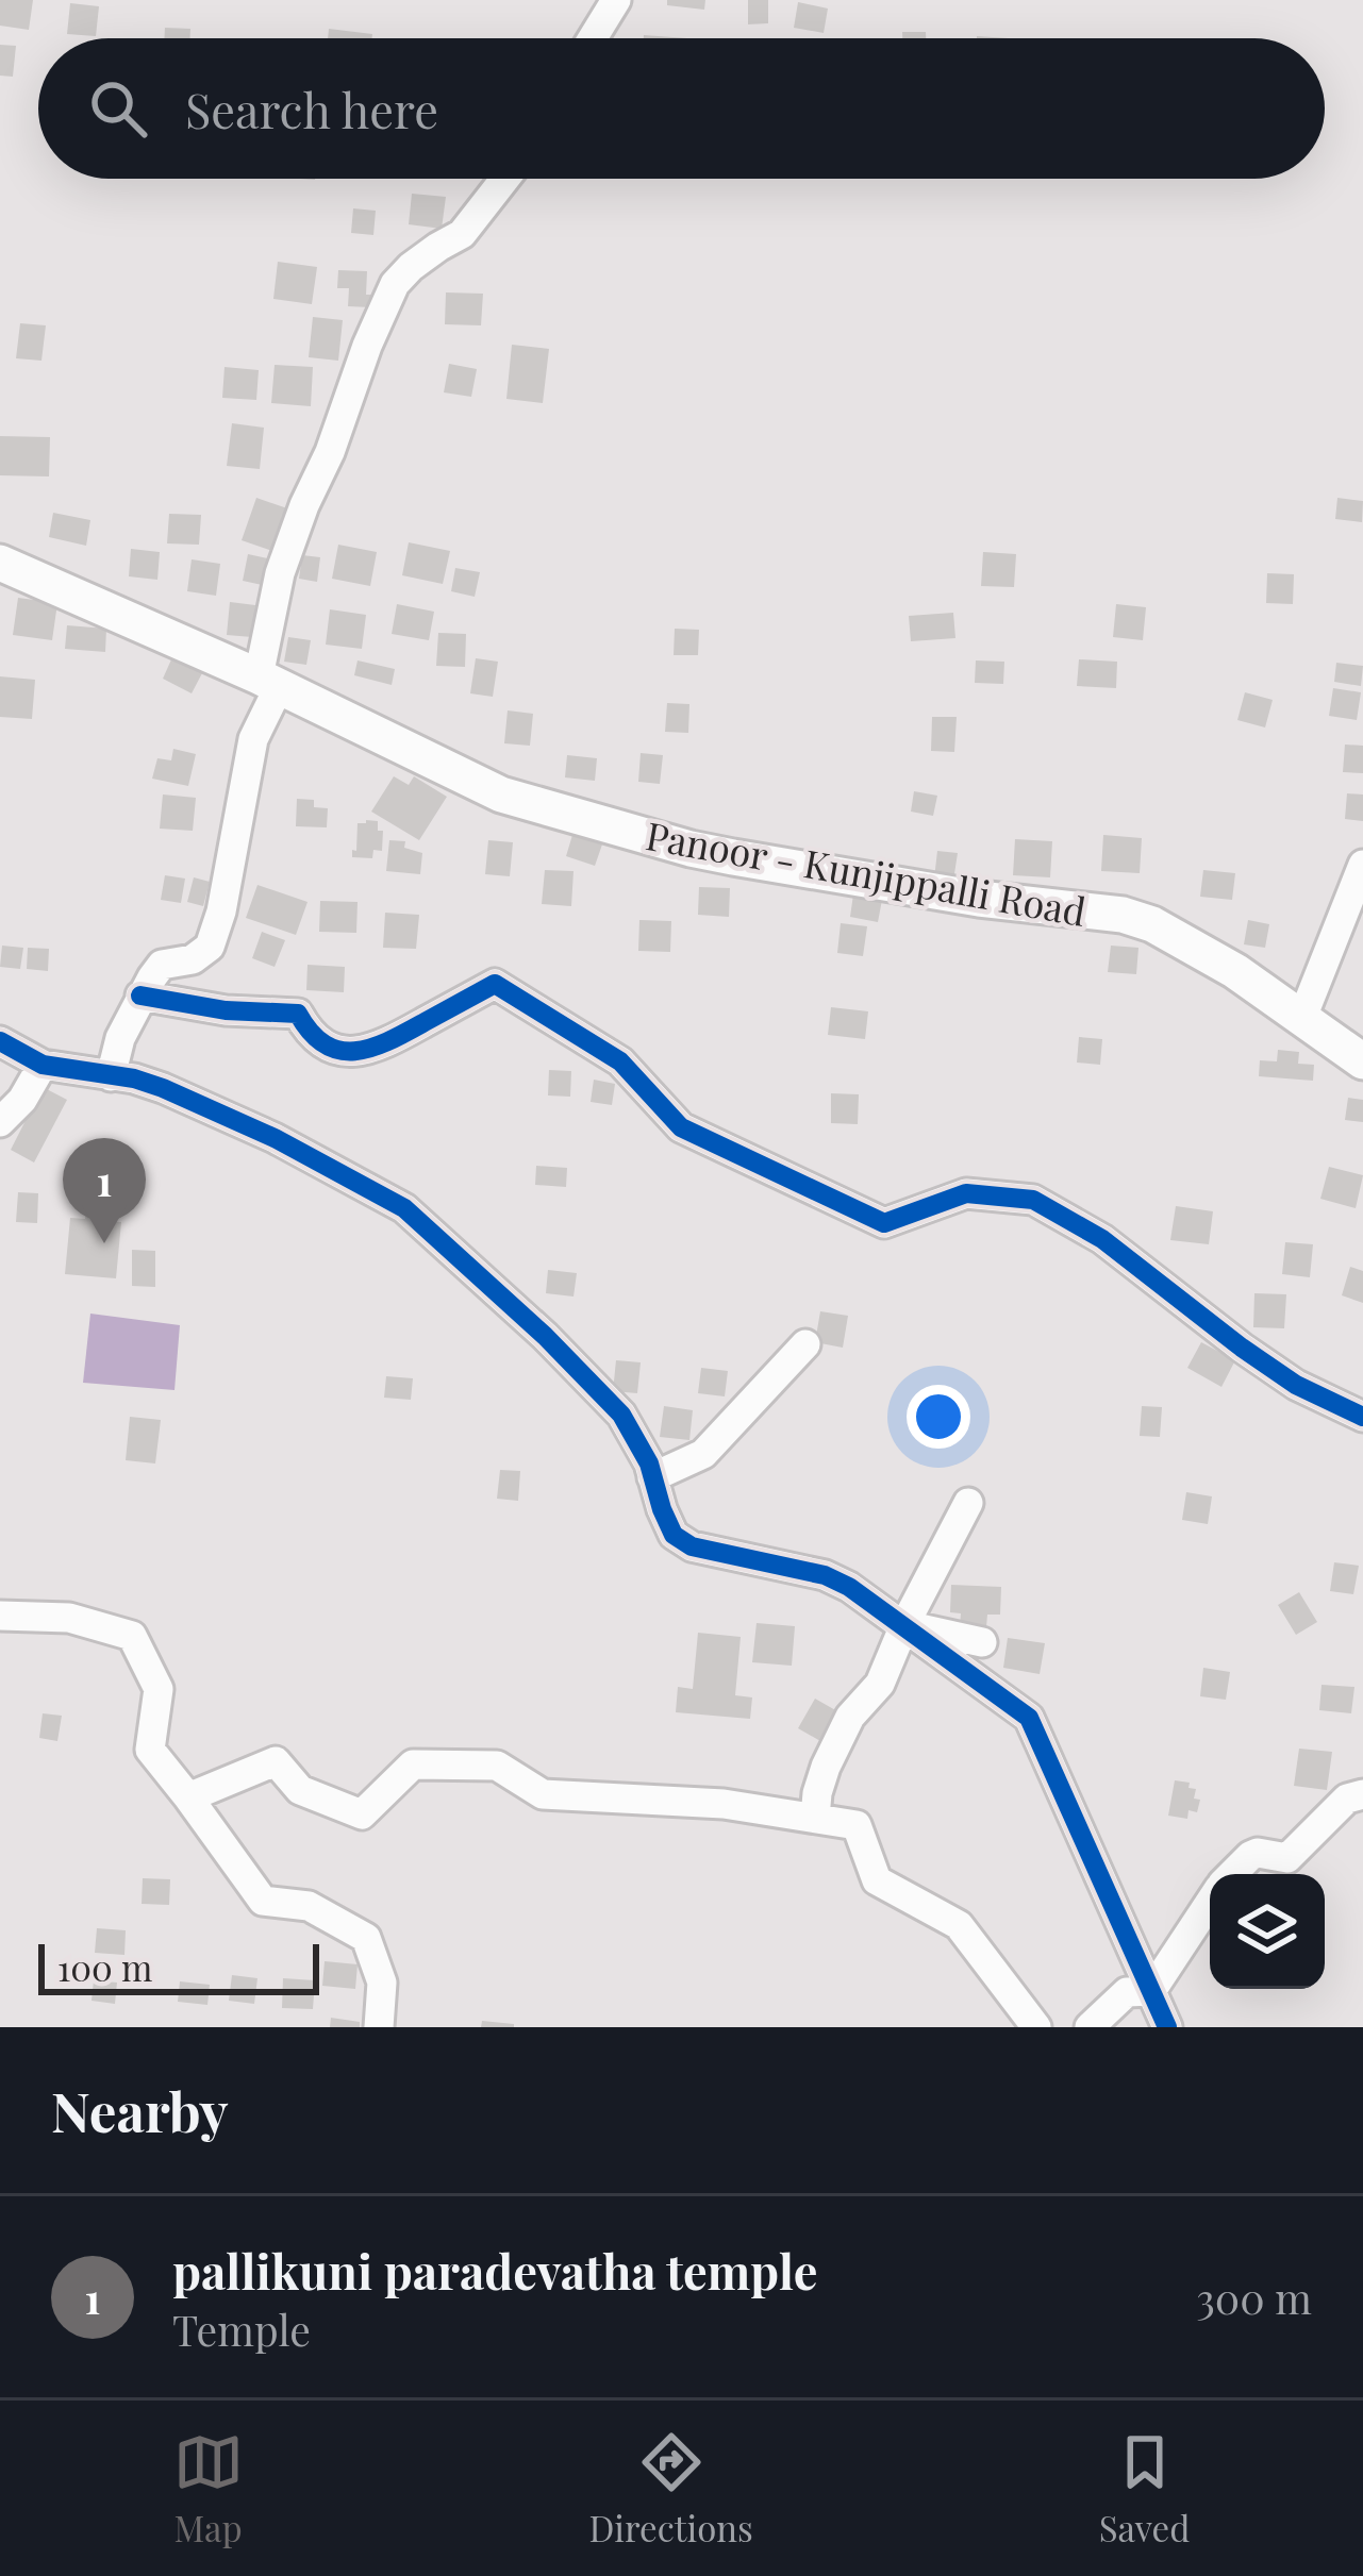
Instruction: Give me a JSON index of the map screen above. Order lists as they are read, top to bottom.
{
  "streets": {
    "main road": ["Panoor - Kunjippalli Road"]
  },
  "scale_bar": "100 m",
  "page": {
    "search": "Search here",
    "pins": "1",
    "scale": "100 m",
    "heading": "Nearby",
    "list": [
      {
        "mark": "1",
        "name": "pallikuni paradevatha temple",
        "note": "Temple",
        "value": "300 m"
      }
    ],
    "nav": ["Map", "Directions", "Saved"]
  }
}
